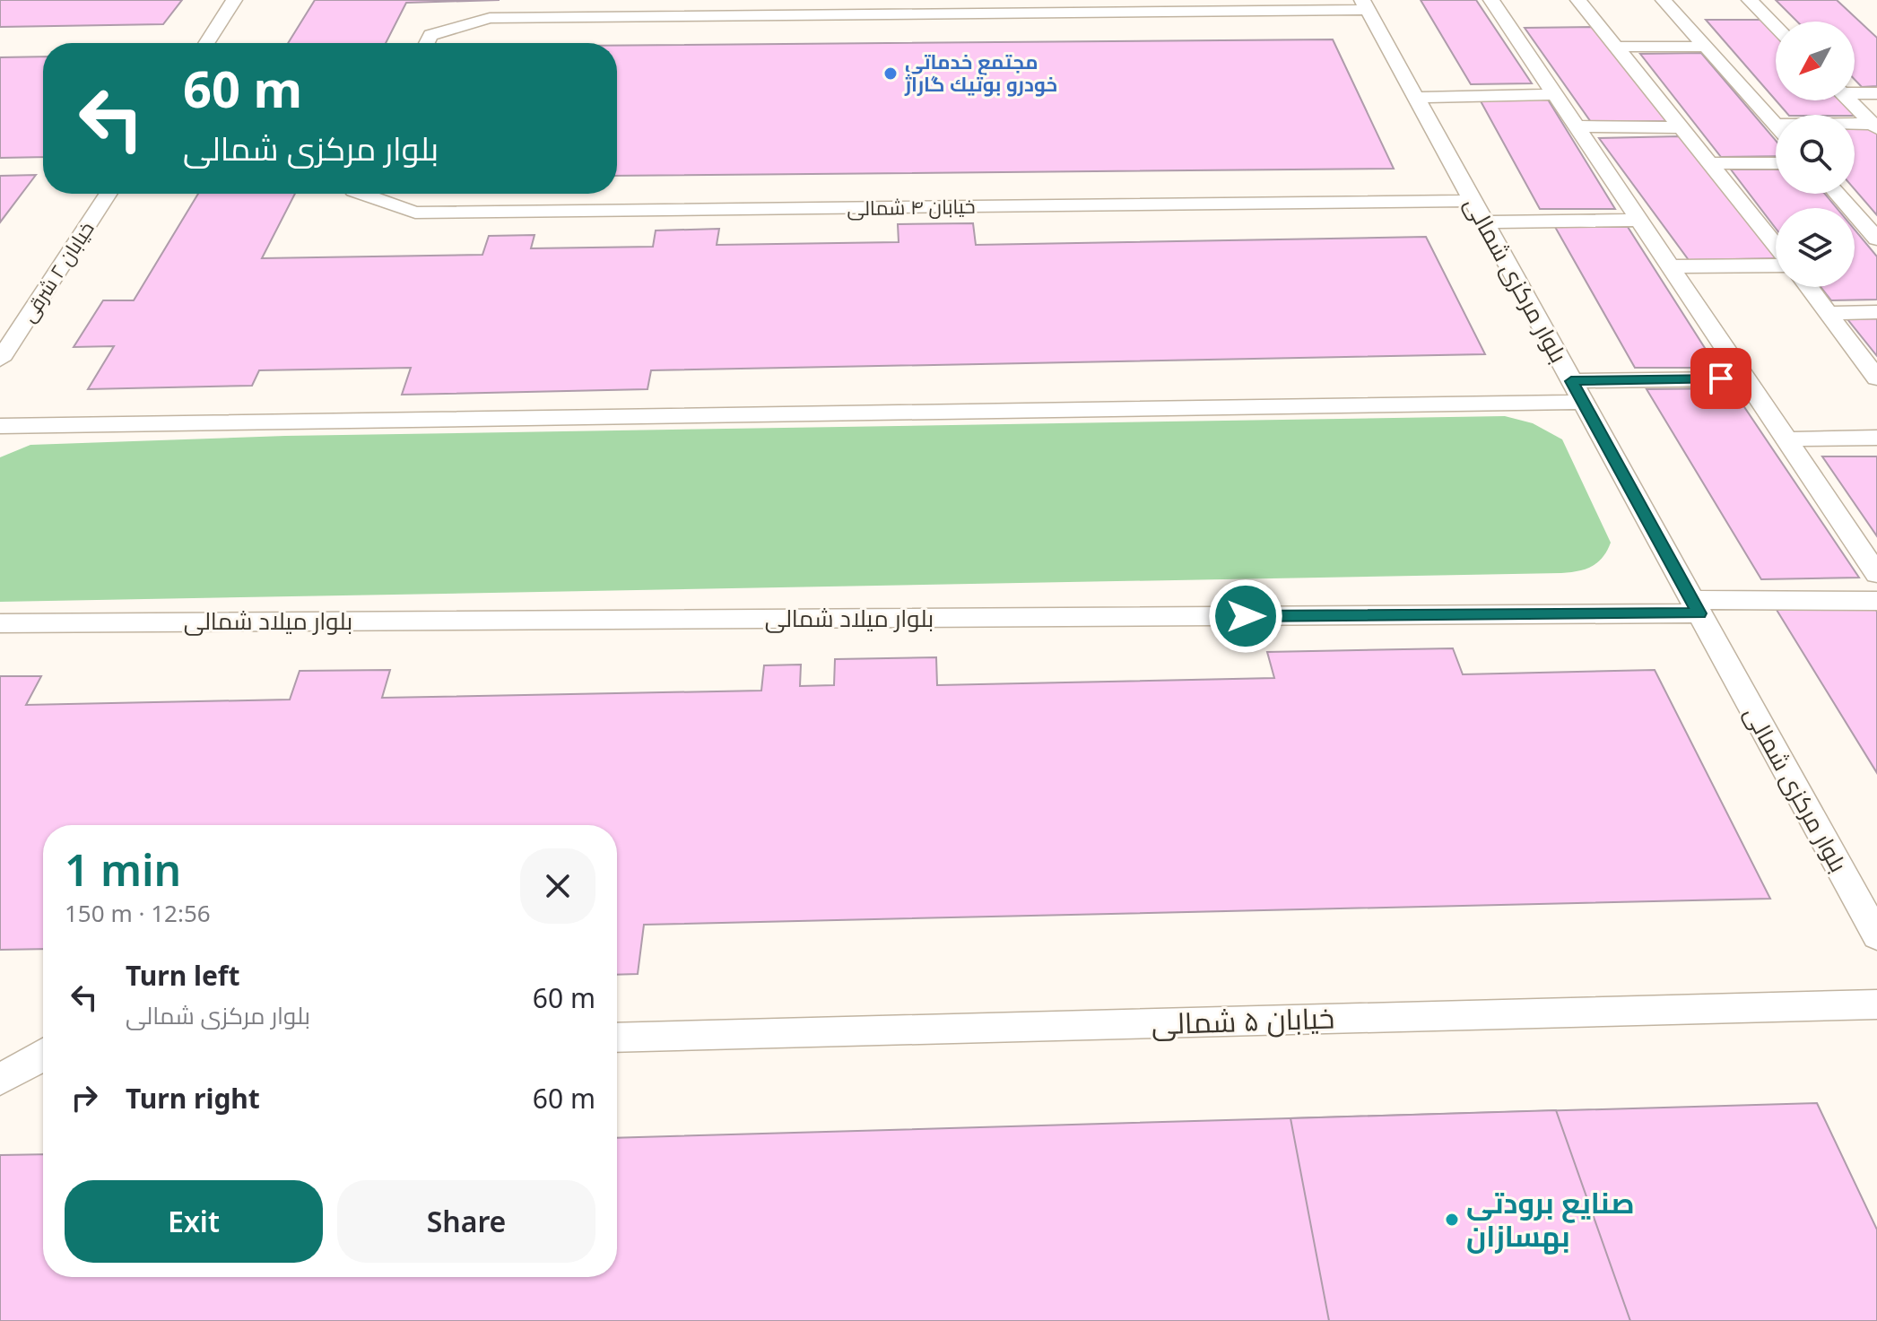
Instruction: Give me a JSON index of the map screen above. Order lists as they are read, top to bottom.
{
  "streets": {
    "lane": [
      "خیابان ۴ شمالی",
      "خیابان ۲ شرقی",
      "بلوار مرکزی شمالی",
      "بلوار میلاد شمالی",
      "خیابان ۵ شمالی"
    ]
  },
  "crossings": [
    ["خیابان ۴ شمالی", "بلوار مرکزی شمالی"],
    ["بلوار مرکزی شمالی", "بلوار میلاد شمالی"]
  ],
  "places": ["مجتمع خدماتي خودرو بوتيك گاراژ", "صنایع برودتی بهسازان"],
  "north": "bottom left",
  "page": {
    "turn": ["60 m", "بلوار مرکزی شمالی"],
    "heading": ["1 min", "150 m · 12:56"],
    "list": [
      {
        "name": "Turn left",
        "note": "بلوار مرکزی شمالی",
        "value": "60 m"
      },
      {
        "name": "Turn right",
        "value": "60 m"
      }
    ],
    "buttons": ["Exit", "Share"]
  }
}
